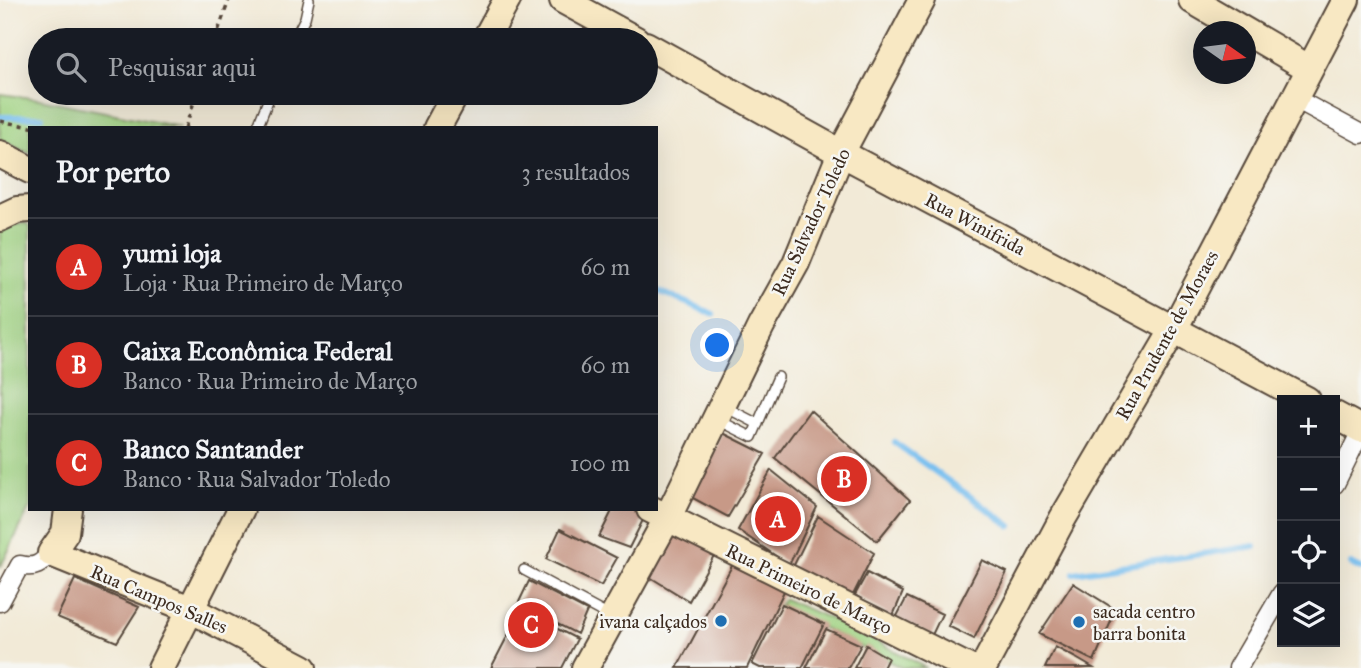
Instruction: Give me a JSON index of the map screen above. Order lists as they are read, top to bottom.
{
  "streets": {
    "street": [
      "Rua Salvador Toledo",
      "Rua Winifrida",
      "Rua Prudente de Moraes",
      "Rua Primeiro de Março",
      "Rua Campos Salles"
    ]
  },
  "crossings": [
    ["Rua Salvador Toledo", "Rua Winifrida"],
    ["Rua Salvador Toledo", "Rua Primeiro de Março"],
    ["Rua Winifrida", "Rua Prudente de Moraes"]
  ],
  "places": ["ivana calçados", "sacada centro barra bonita"],
  "north": "right",
  "page": {
    "search": "Pesquisar aqui",
    "heading": ["Por perto", "3 resultados"],
    "list": [
      {
        "mark": "A",
        "name": "yumi loja",
        "note": "Loja · Rua Primeiro de Março",
        "value": "60 m"
      },
      {
        "mark": "B",
        "name": "Caixa Econômica Federal",
        "note": "Banco · Rua Primeiro de Março",
        "value": "60 m"
      },
      {
        "mark": "C",
        "name": "Banco Santander",
        "note": "Banco · Rua Salvador Toledo",
        "value": "100 m"
      }
    ],
    "map_buttons": ["+", "−"],
    "pins": ["B", "A", "C"]
  }
}
